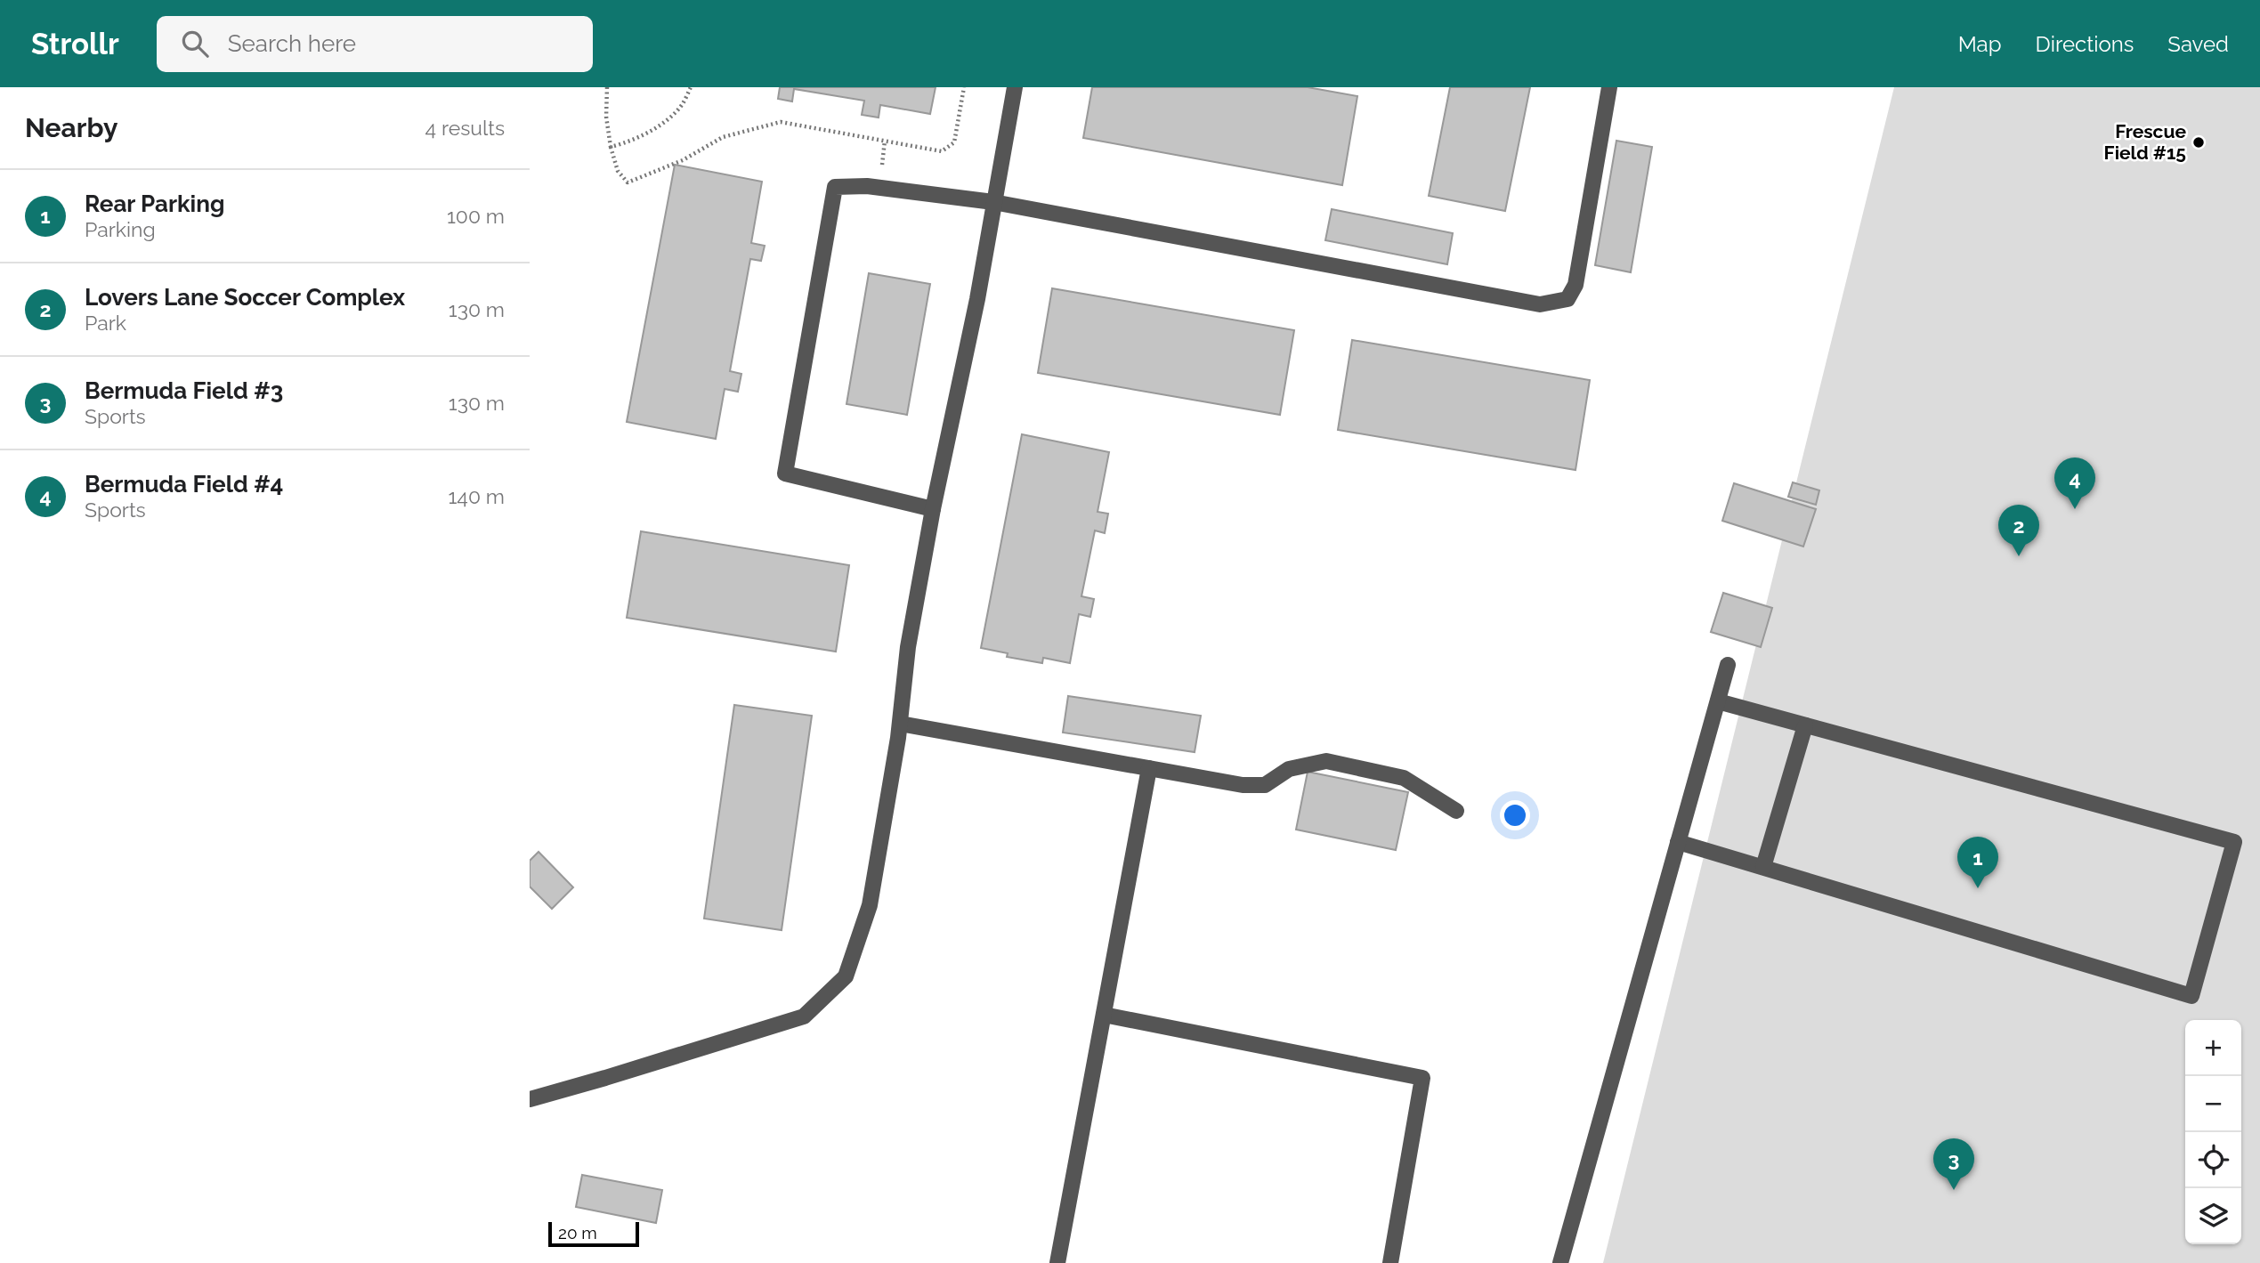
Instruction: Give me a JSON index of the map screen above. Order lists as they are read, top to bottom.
{
  "places": ["Frescue Field #15"],
  "scale_bar": "20 m",
  "page": {
    "header": "Strollr",
    "search": "Search here",
    "nav": ["Map", "Directions", "Saved"],
    "heading": ["Nearby", "4 results"],
    "list": [
      {
        "mark": "1",
        "name": "Rear Parking",
        "note": "Parking",
        "value": "100 m"
      },
      {
        "mark": "2",
        "name": "Lovers Lane Soccer Complex",
        "note": "Park",
        "value": "130 m"
      },
      {
        "mark": "3",
        "name": "Bermuda Field #3",
        "note": "Sports",
        "value": "130 m"
      },
      {
        "mark": "4",
        "name": "Bermuda Field #4",
        "note": "Sports",
        "value": "140 m"
      }
    ],
    "pins": [
      "4",
      "2",
      "1",
      "3"
    ],
    "map_buttons": ["+", "−"],
    "scale": "20 m"
  }
}
